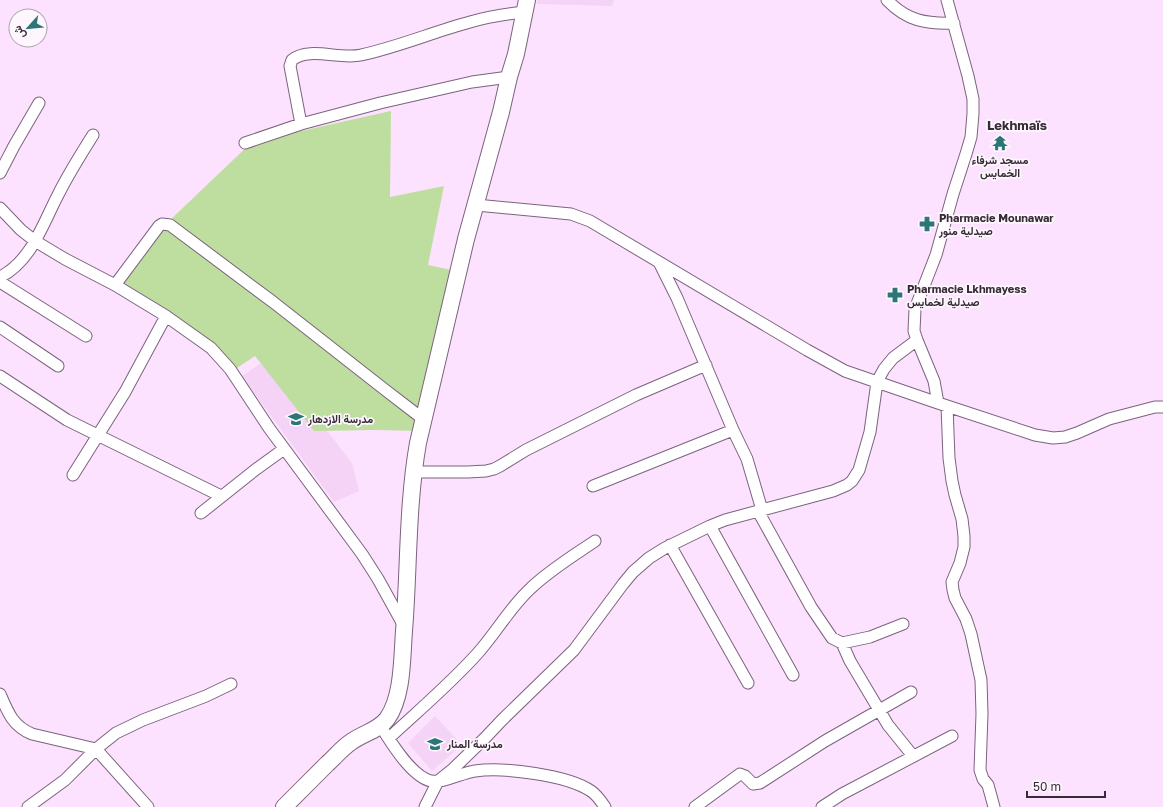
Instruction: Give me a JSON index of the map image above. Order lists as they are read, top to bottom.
{
  "districts": ["Lekhmaïs"],
  "places": {
    "temple": ["مسجد شرفاء الخمايس"],
    "pharmacy": ["Pharmacie Mounawar صيدلية منور", "Pharmacie Lkhmayess صيدلية لخمايس"],
    "school or university": ["مدرسة الازدهار", "مدرسة المنار"]
  },
  "scale_bar": "50 m",
  "north": "bottom left"
}
